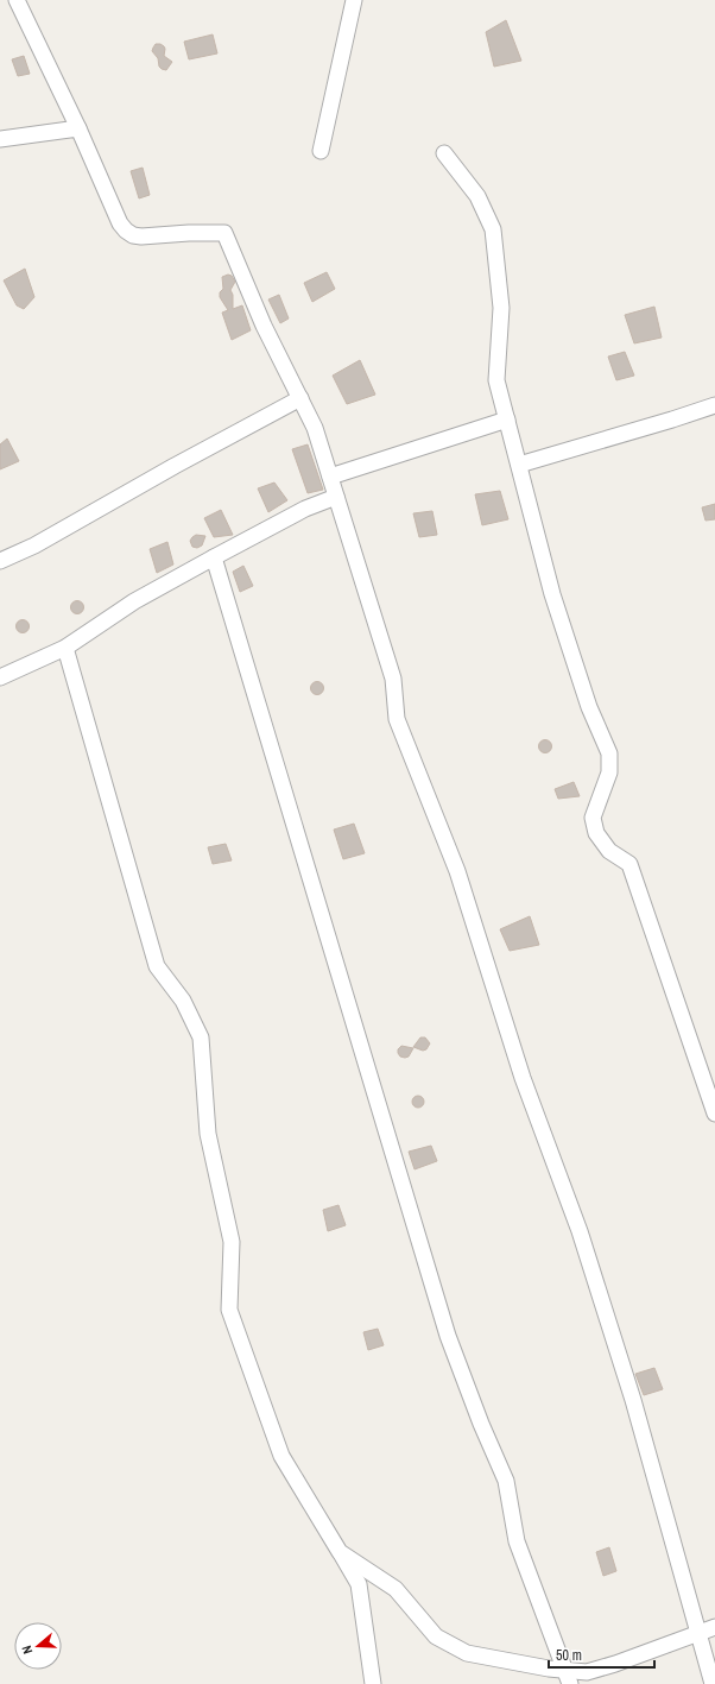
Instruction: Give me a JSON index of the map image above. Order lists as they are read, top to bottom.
{
  "scale_bar": "50 m",
  "north": "left"
}
